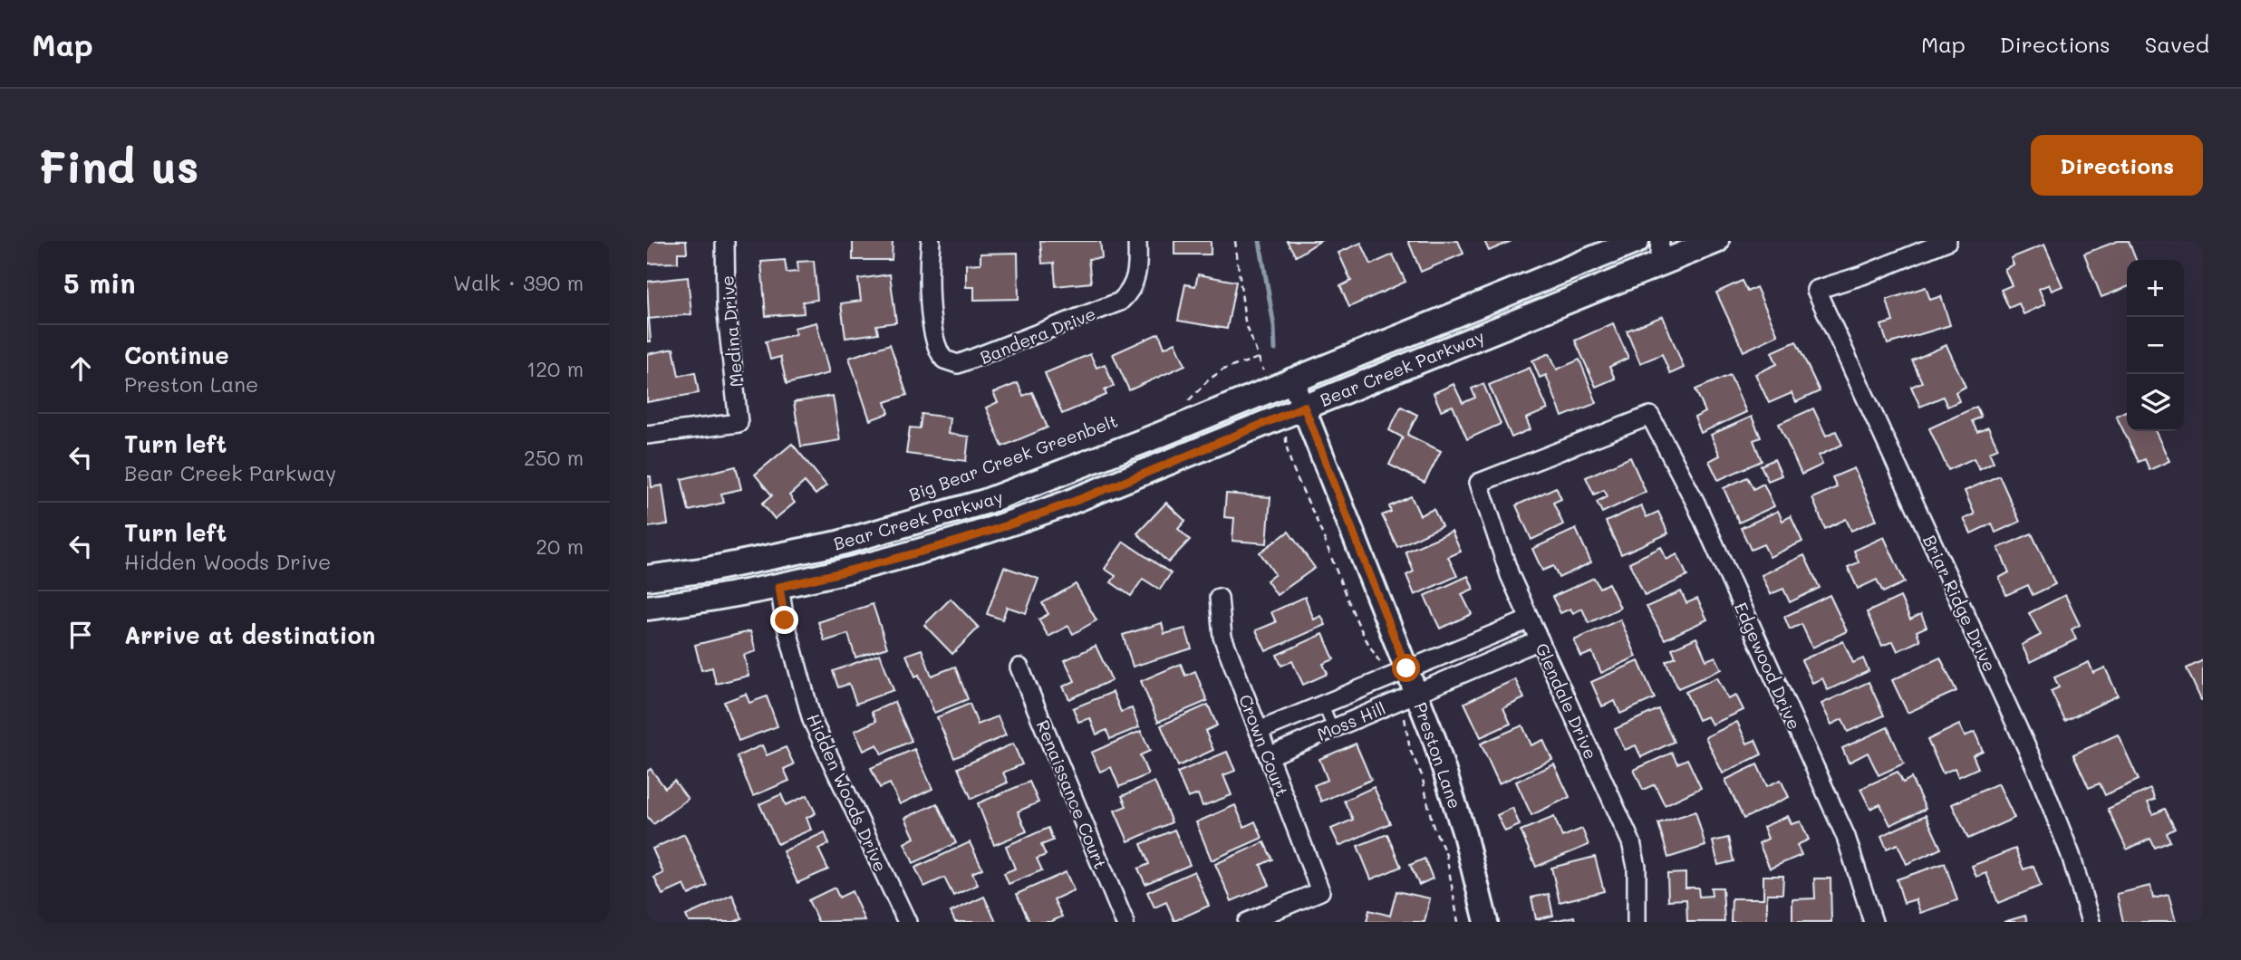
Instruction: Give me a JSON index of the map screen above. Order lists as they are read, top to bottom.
{
  "streets": {
    "main road": ["Bear Creek Parkway"],
    "street": [
      "Medina Drive",
      "Bandera Drive",
      "Briar Ridge Drive",
      "Edgewood Drive",
      "Glendale Drive",
      "Moss Hill",
      "Crown Court",
      "Preston Lane",
      "Hidden Woods Drive",
      "Renaissance Court"
    ]
  },
  "crossings": [
    ["Bear Creek Parkway", "Preston Lane"],
    ["Bear Creek Parkway", "Hidden Woods Drive"],
    ["Edgewood Drive", "Glendale Drive"],
    ["Glendale Drive", "Moss Hill"],
    ["Moss Hill", "Crown Court"],
    ["Moss Hill", "Preston Lane"]
  ],
  "page": {
    "header": "Map",
    "nav": ["Map", "Directions", "Saved"],
    "buttons": "Directions",
    "title": "Find us",
    "heading": ["5 min", "Walk · 390 m"],
    "map_buttons": ["+", "−"],
    "list": [
      ["Continue", "Preston Lane", "120 m"],
      ["Turn left", "Bear Creek Parkway", "250 m"],
      ["Turn left", "Hidden Woods Drive", "20 m"],
      "Arrive at destination"
    ]
  }
}
